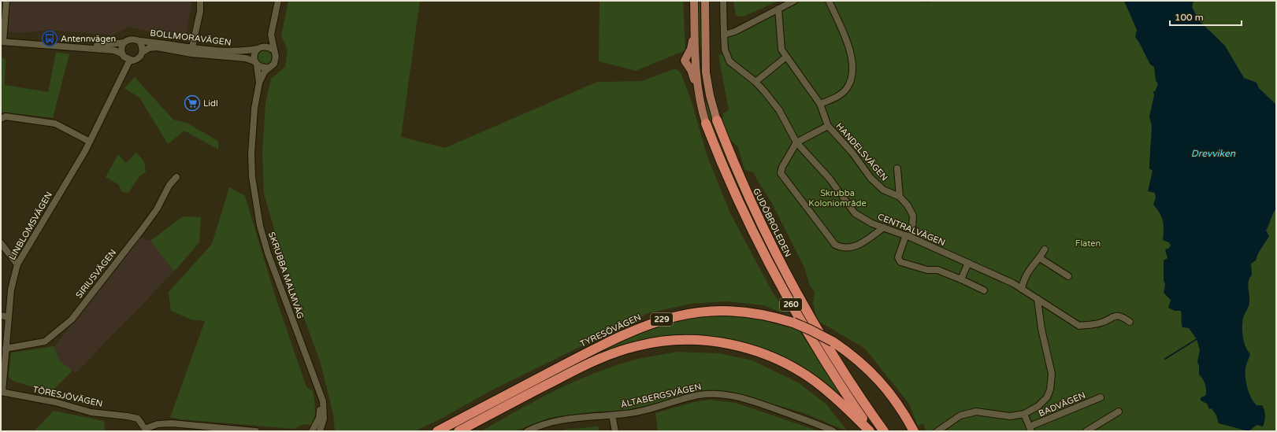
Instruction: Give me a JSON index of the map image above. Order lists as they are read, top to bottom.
{
  "streets": {
    "highway": [
      "GUDÖBROLEDEN",
      "260",
      "229",
      "TYRESÖVÄGEN"
    ],
    "street": [
      "BOLLMORAVÄGEN",
      "HANDELSVÄGEN",
      "LINBLOMSVÄGEN",
      "CENTRALVÄGEN",
      "SIRIUSVÄGEN",
      "SKRUBBA MALMVÄG",
      "ÄLTABERGSVÄGEN",
      "TÖRESJÖVÄGEN",
      "BADVÄGEN"
    ]
  },
  "crossings": [
    ["BOLLMORAVÄGEN", "LINBLOMSVÄGEN"],
    ["BOLLMORAVÄGEN", "SKRUBBA MALMVÄG"],
    ["HANDELSVÄGEN", "CENTRALVÄGEN"],
    ["LINBLOMSVÄGEN", "SIRIUSVÄGEN"],
    ["LINBLOMSVÄGEN", "TÖRESJÖVÄGEN"]
  ],
  "water": ["Drevviken"],
  "parks": ["Skrubba Koloniområde", "Flaten"],
  "places": {
    "bus stop": ["Antennvägen"],
    "supermarket": ["Lidl"]
  },
  "scale_bar": "100 m"
}
